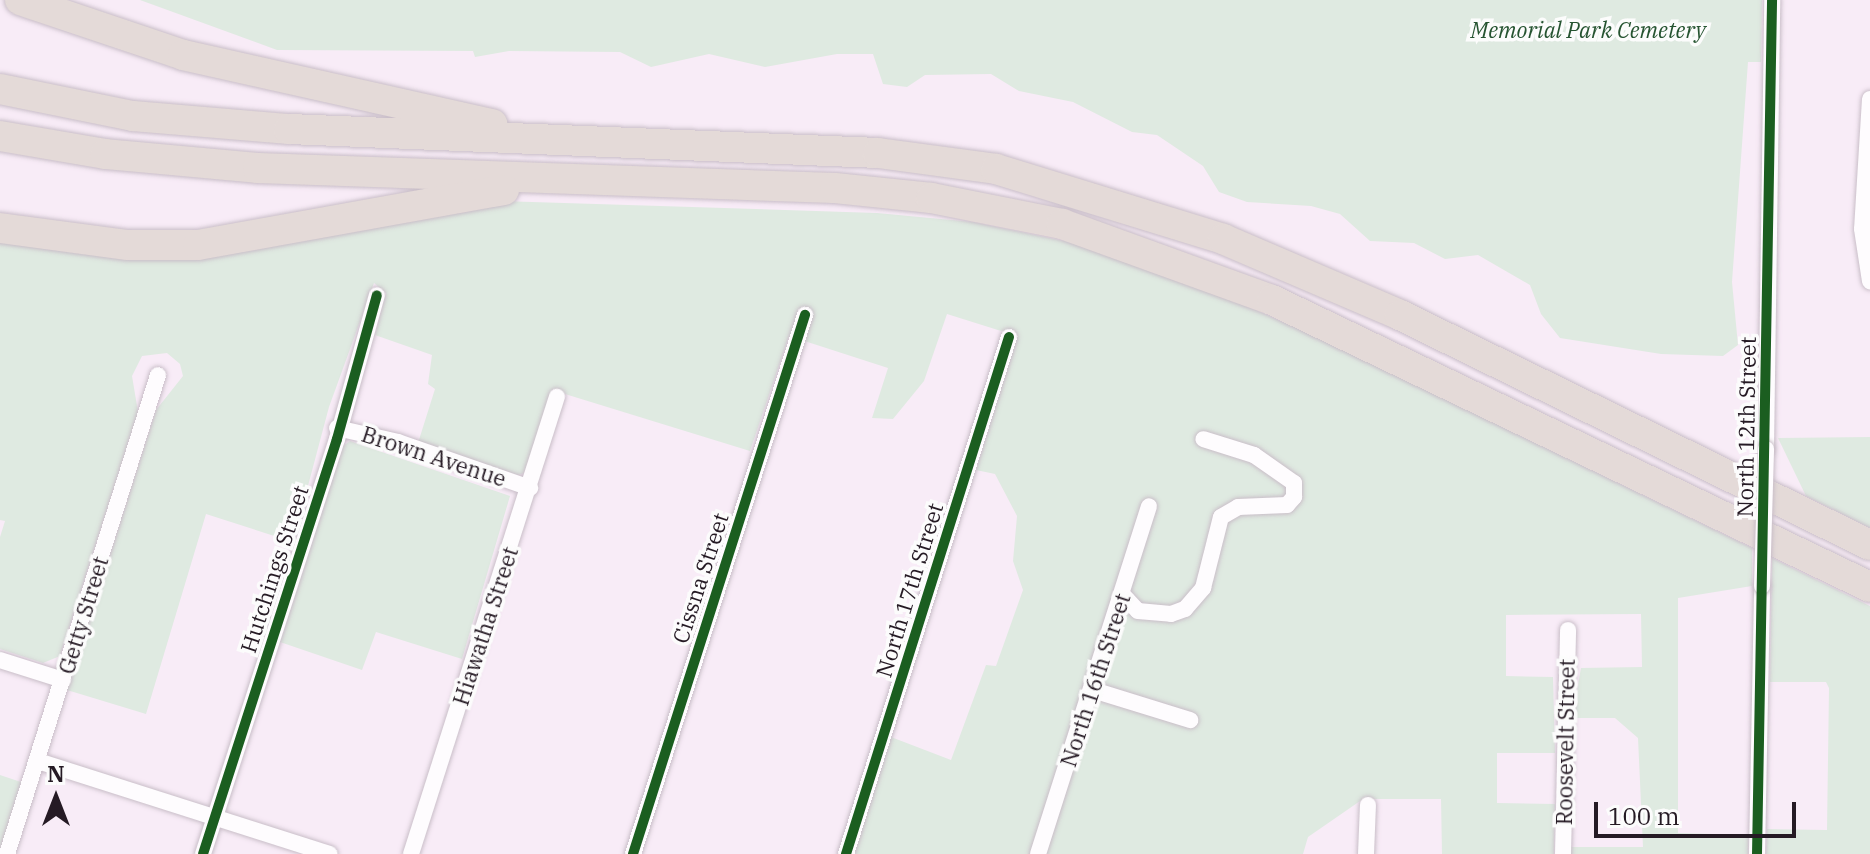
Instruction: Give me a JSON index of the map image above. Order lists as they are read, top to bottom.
{
  "streets": {
    "street": [
      "North 12th Street",
      "Brown Avenue",
      "Hutchings Street",
      "Cissna Street",
      "North 17th Street",
      "Getty Street",
      "Hiawatha Street",
      "North 16th Street",
      "Roosevelt Street"
    ]
  },
  "crossings": [
    ["Brown Avenue", "Hutchings Street"],
    ["Brown Avenue", "Hiawatha Street"]
  ],
  "parks": ["Memorial Park Cemetery"],
  "scale_bar": "100 m",
  "north": "top"
}
